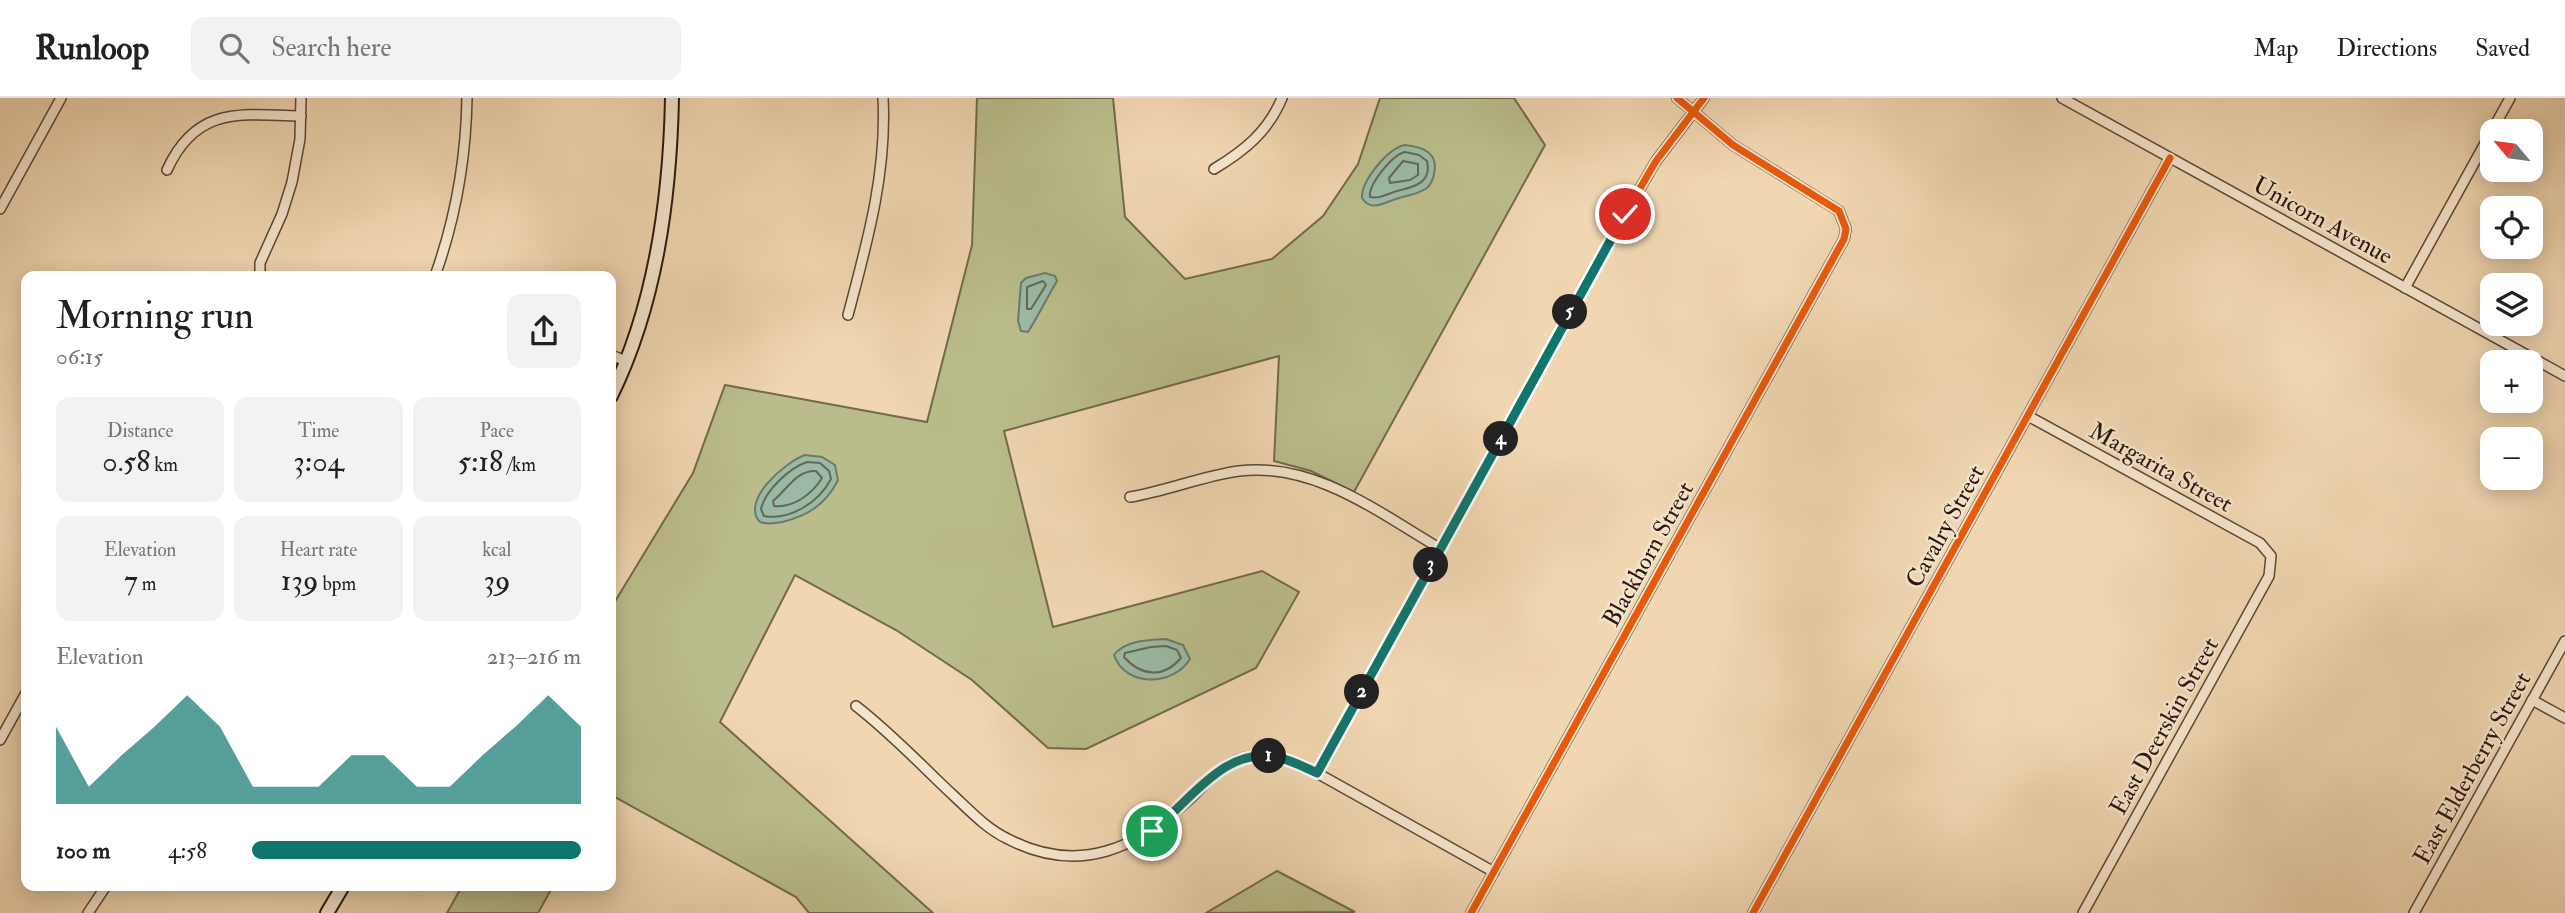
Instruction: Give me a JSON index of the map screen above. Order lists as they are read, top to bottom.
{
  "streets": {
    "street": [
      "Unicorn Avenue",
      "Margarita Street",
      "Cavalry Street",
      "Blackhorn Street",
      "East Deerskin Street",
      "East Elderberry Street"
    ]
  },
  "crossings": [
    ["Unicorn Avenue", "Cavalry Street"],
    ["Margarita Street", "Cavalry Street"],
    ["Margarita Street", "East Deerskin Street"]
  ],
  "north": "top left",
  "page": {
    "header": "Runloop",
    "search": "Search here",
    "nav": ["Map", "Directions", "Saved"],
    "map_buttons": ["+", "−"],
    "heading": ["Morning run", "06:15"],
    "pins": [
      "5",
      "4",
      "3",
      "2",
      "1"
    ],
    "stats": [
      ["Distance", "0.58 km"],
      ["Time", "3:04"],
      ["Pace", "5:18 /km"],
      ["Elevation", "7 m"],
      ["Heart rate", "139 bpm"],
      ["kcal", "39"]
    ],
    "chart": ["Elevation", "213–216 m"],
    "list": [
      {
        "name": "100 m",
        "note": "4:58"
      }
    ]
  }
}
